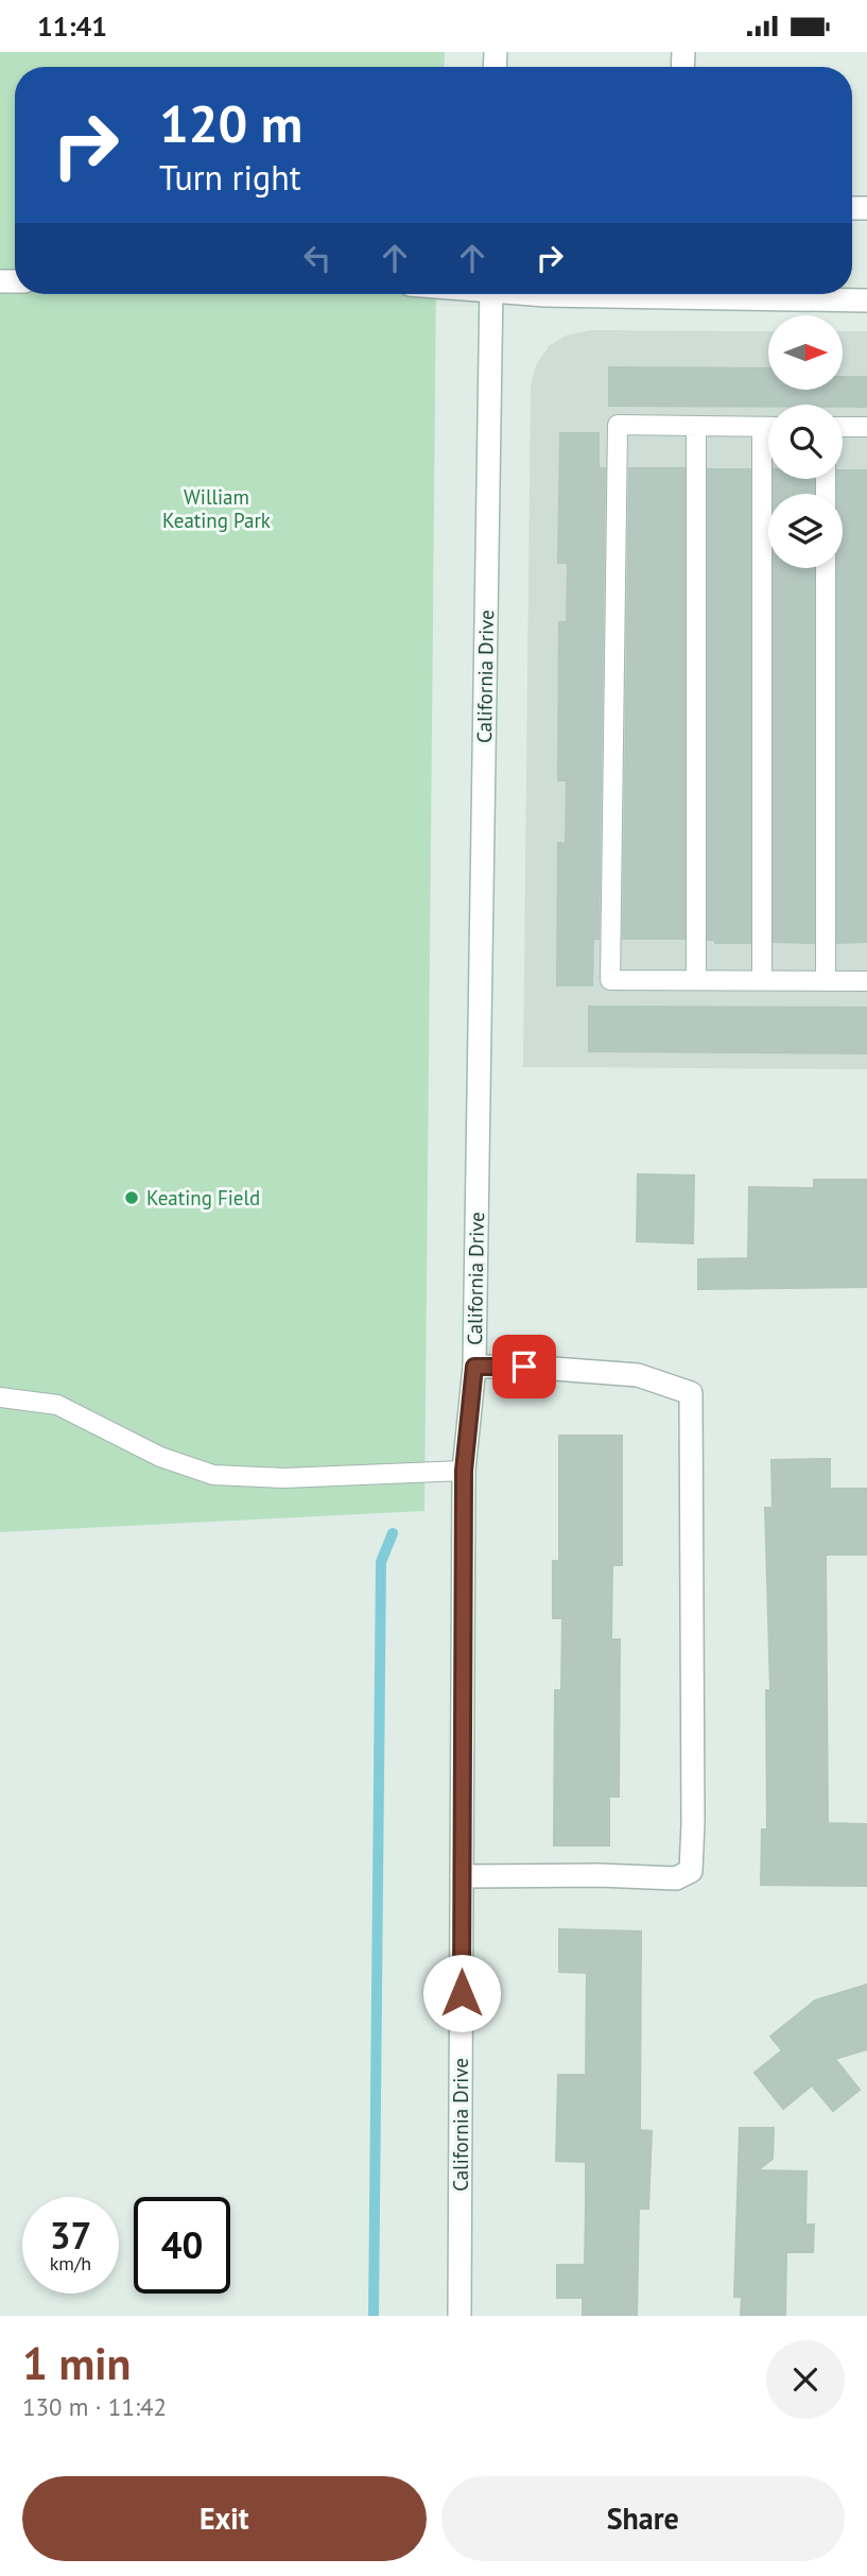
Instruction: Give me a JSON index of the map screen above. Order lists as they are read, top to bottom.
{
  "streets": {
    "street": ["California Drive"]
  },
  "parks": ["William Keating Park"],
  "places": ["Keating Field"],
  "north": "right",
  "page": {
    "status": "11:41",
    "turn": ["120 m", "Turn right"],
    "speed": "37 km/h",
    "limit": "40",
    "heading": ["1 min", "130 m · 11:42"],
    "buttons": ["Exit", "Share"]
  }
}
